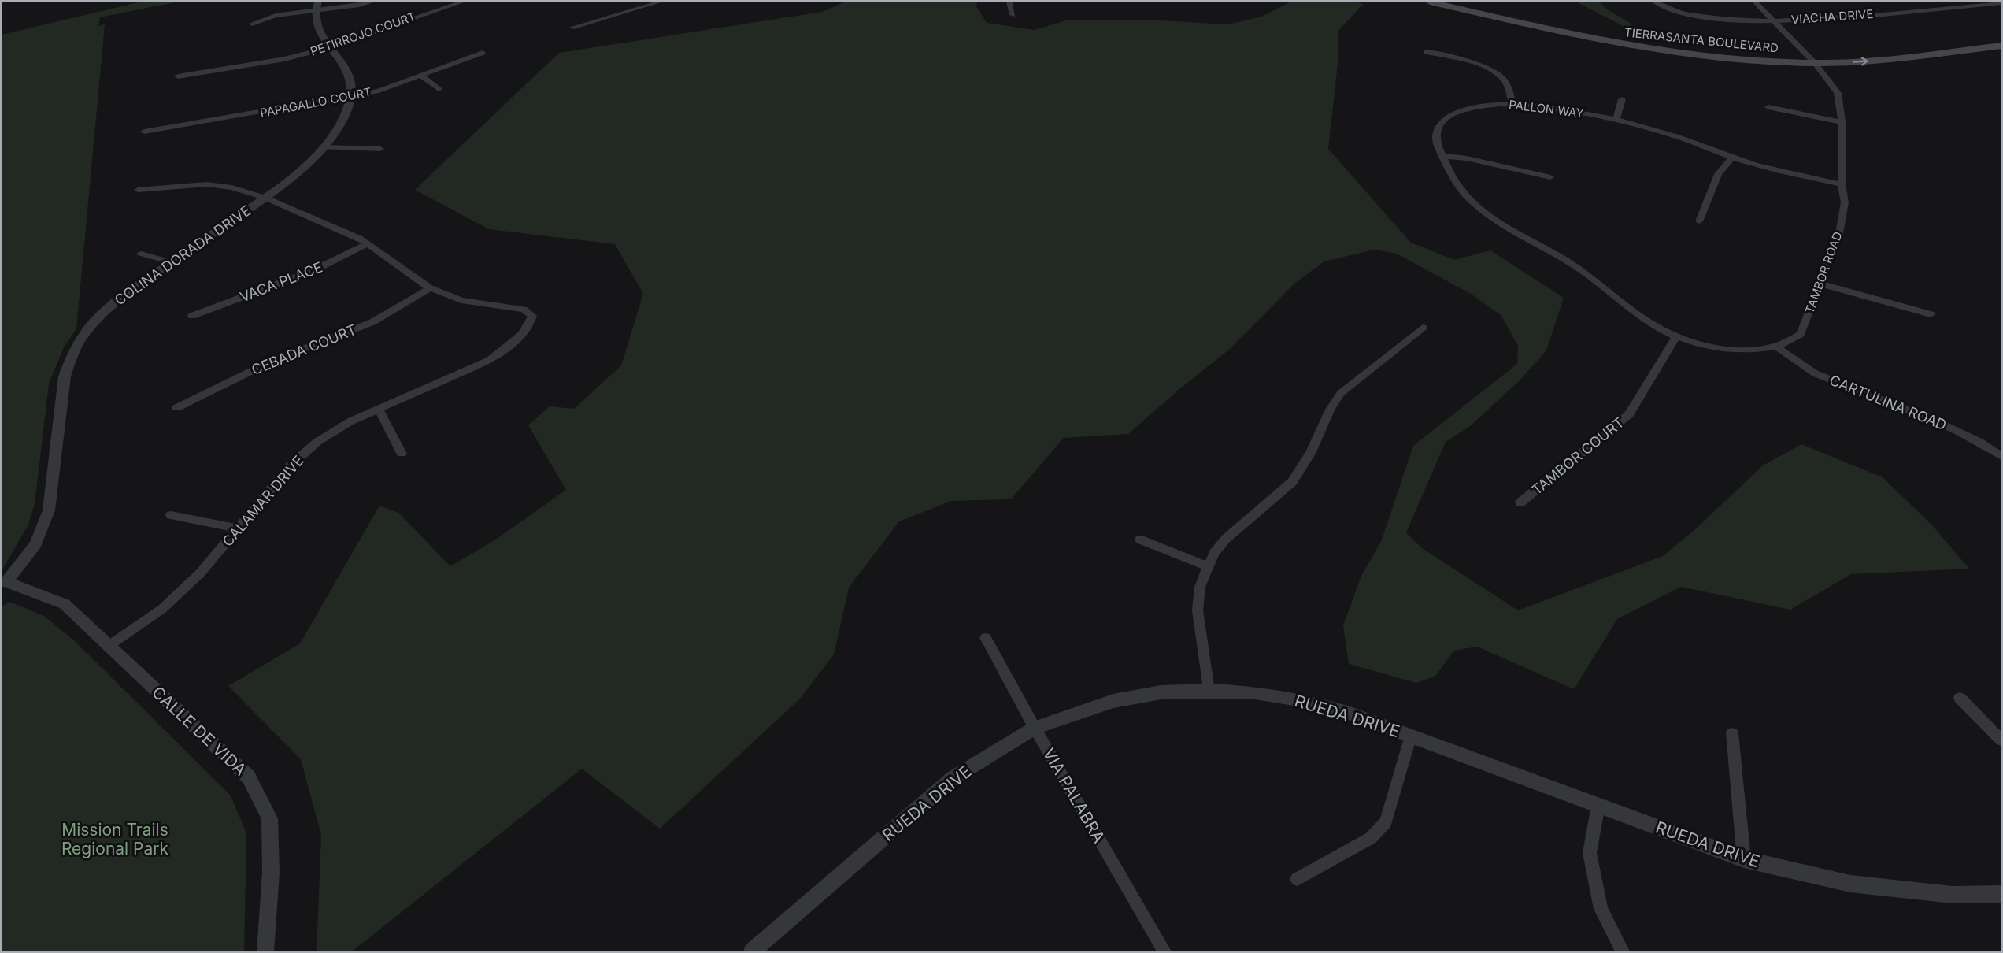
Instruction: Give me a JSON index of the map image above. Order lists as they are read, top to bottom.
{
  "streets": {
    "main road": ["TIERRASANTA BOULEVARD"],
    "street": [
      "VIACHA DRIVE",
      "PETIRROJO COURT",
      "PAPAGALLO COURT",
      "PALLON WAY",
      "COLINA DORADA DRIVE",
      "TAMBOR ROAD",
      "VACA PLACE",
      "CEBADA COURT",
      "CARTULINA ROAD",
      "TAMBOR COURT",
      "CALAMAR DRIVE",
      "RUEDA DRIVE",
      "CALLE DE VIDA",
      "VIA PALABRA"
    ]
  },
  "crossings": [
    ["VIACHA DRIVE", "TAMBOR ROAD"],
    ["TIERRASANTA BOULEVARD", "TAMBOR ROAD"],
    ["PAPAGALLO COURT", "COLINA DORADA DRIVE"],
    ["PALLON WAY", "TAMBOR ROAD"],
    ["PALLON WAY", "TAMBOR COURT"],
    ["COLINA DORADA DRIVE", "CALLE DE VIDA"],
    ["TAMBOR ROAD", "CARTULINA ROAD"],
    ["TAMBOR ROAD", "TAMBOR COURT"],
    ["CEBADA COURT", "CALAMAR DRIVE"],
    ["CALAMAR DRIVE", "CALLE DE VIDA"],
    ["RUEDA DRIVE", "VIA PALABRA"]
  ],
  "parks": ["Mission Trails Regional Park"]
}
